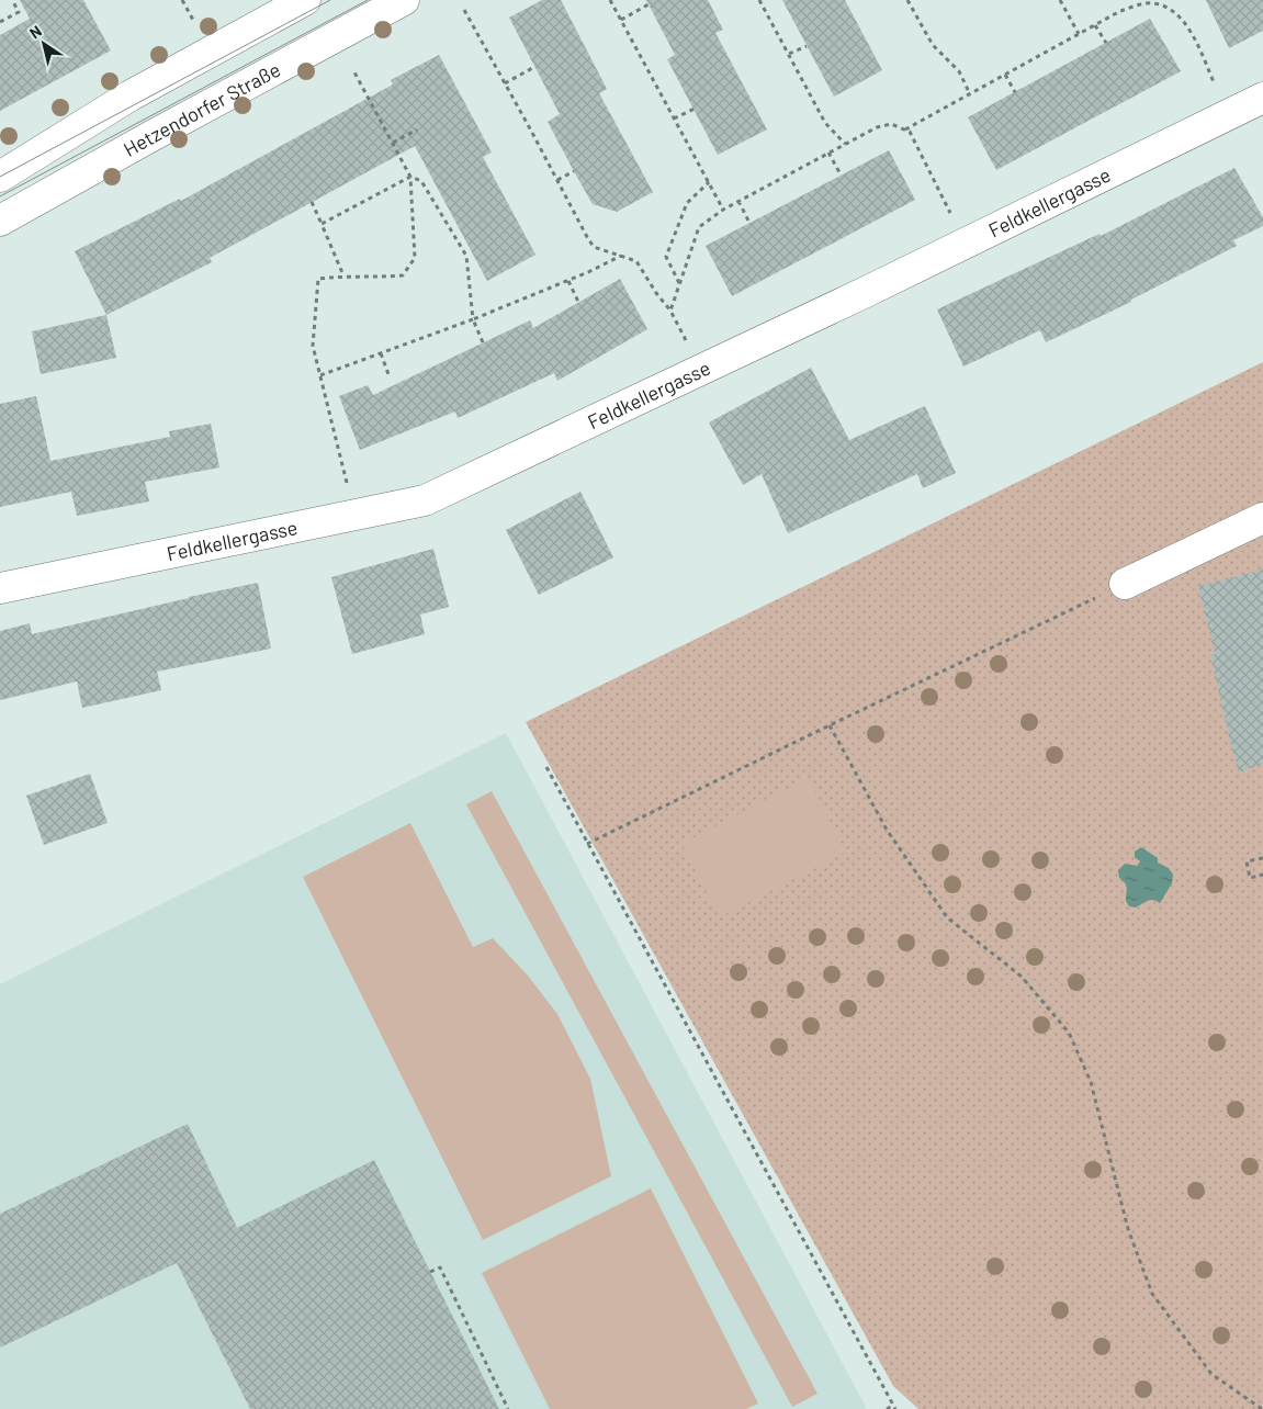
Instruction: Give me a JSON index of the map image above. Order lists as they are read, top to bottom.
{
  "streets": {
    "street": ["Hetzendorfer Straße", "Feldkellergasse"]
  },
  "north": "top left"
}
